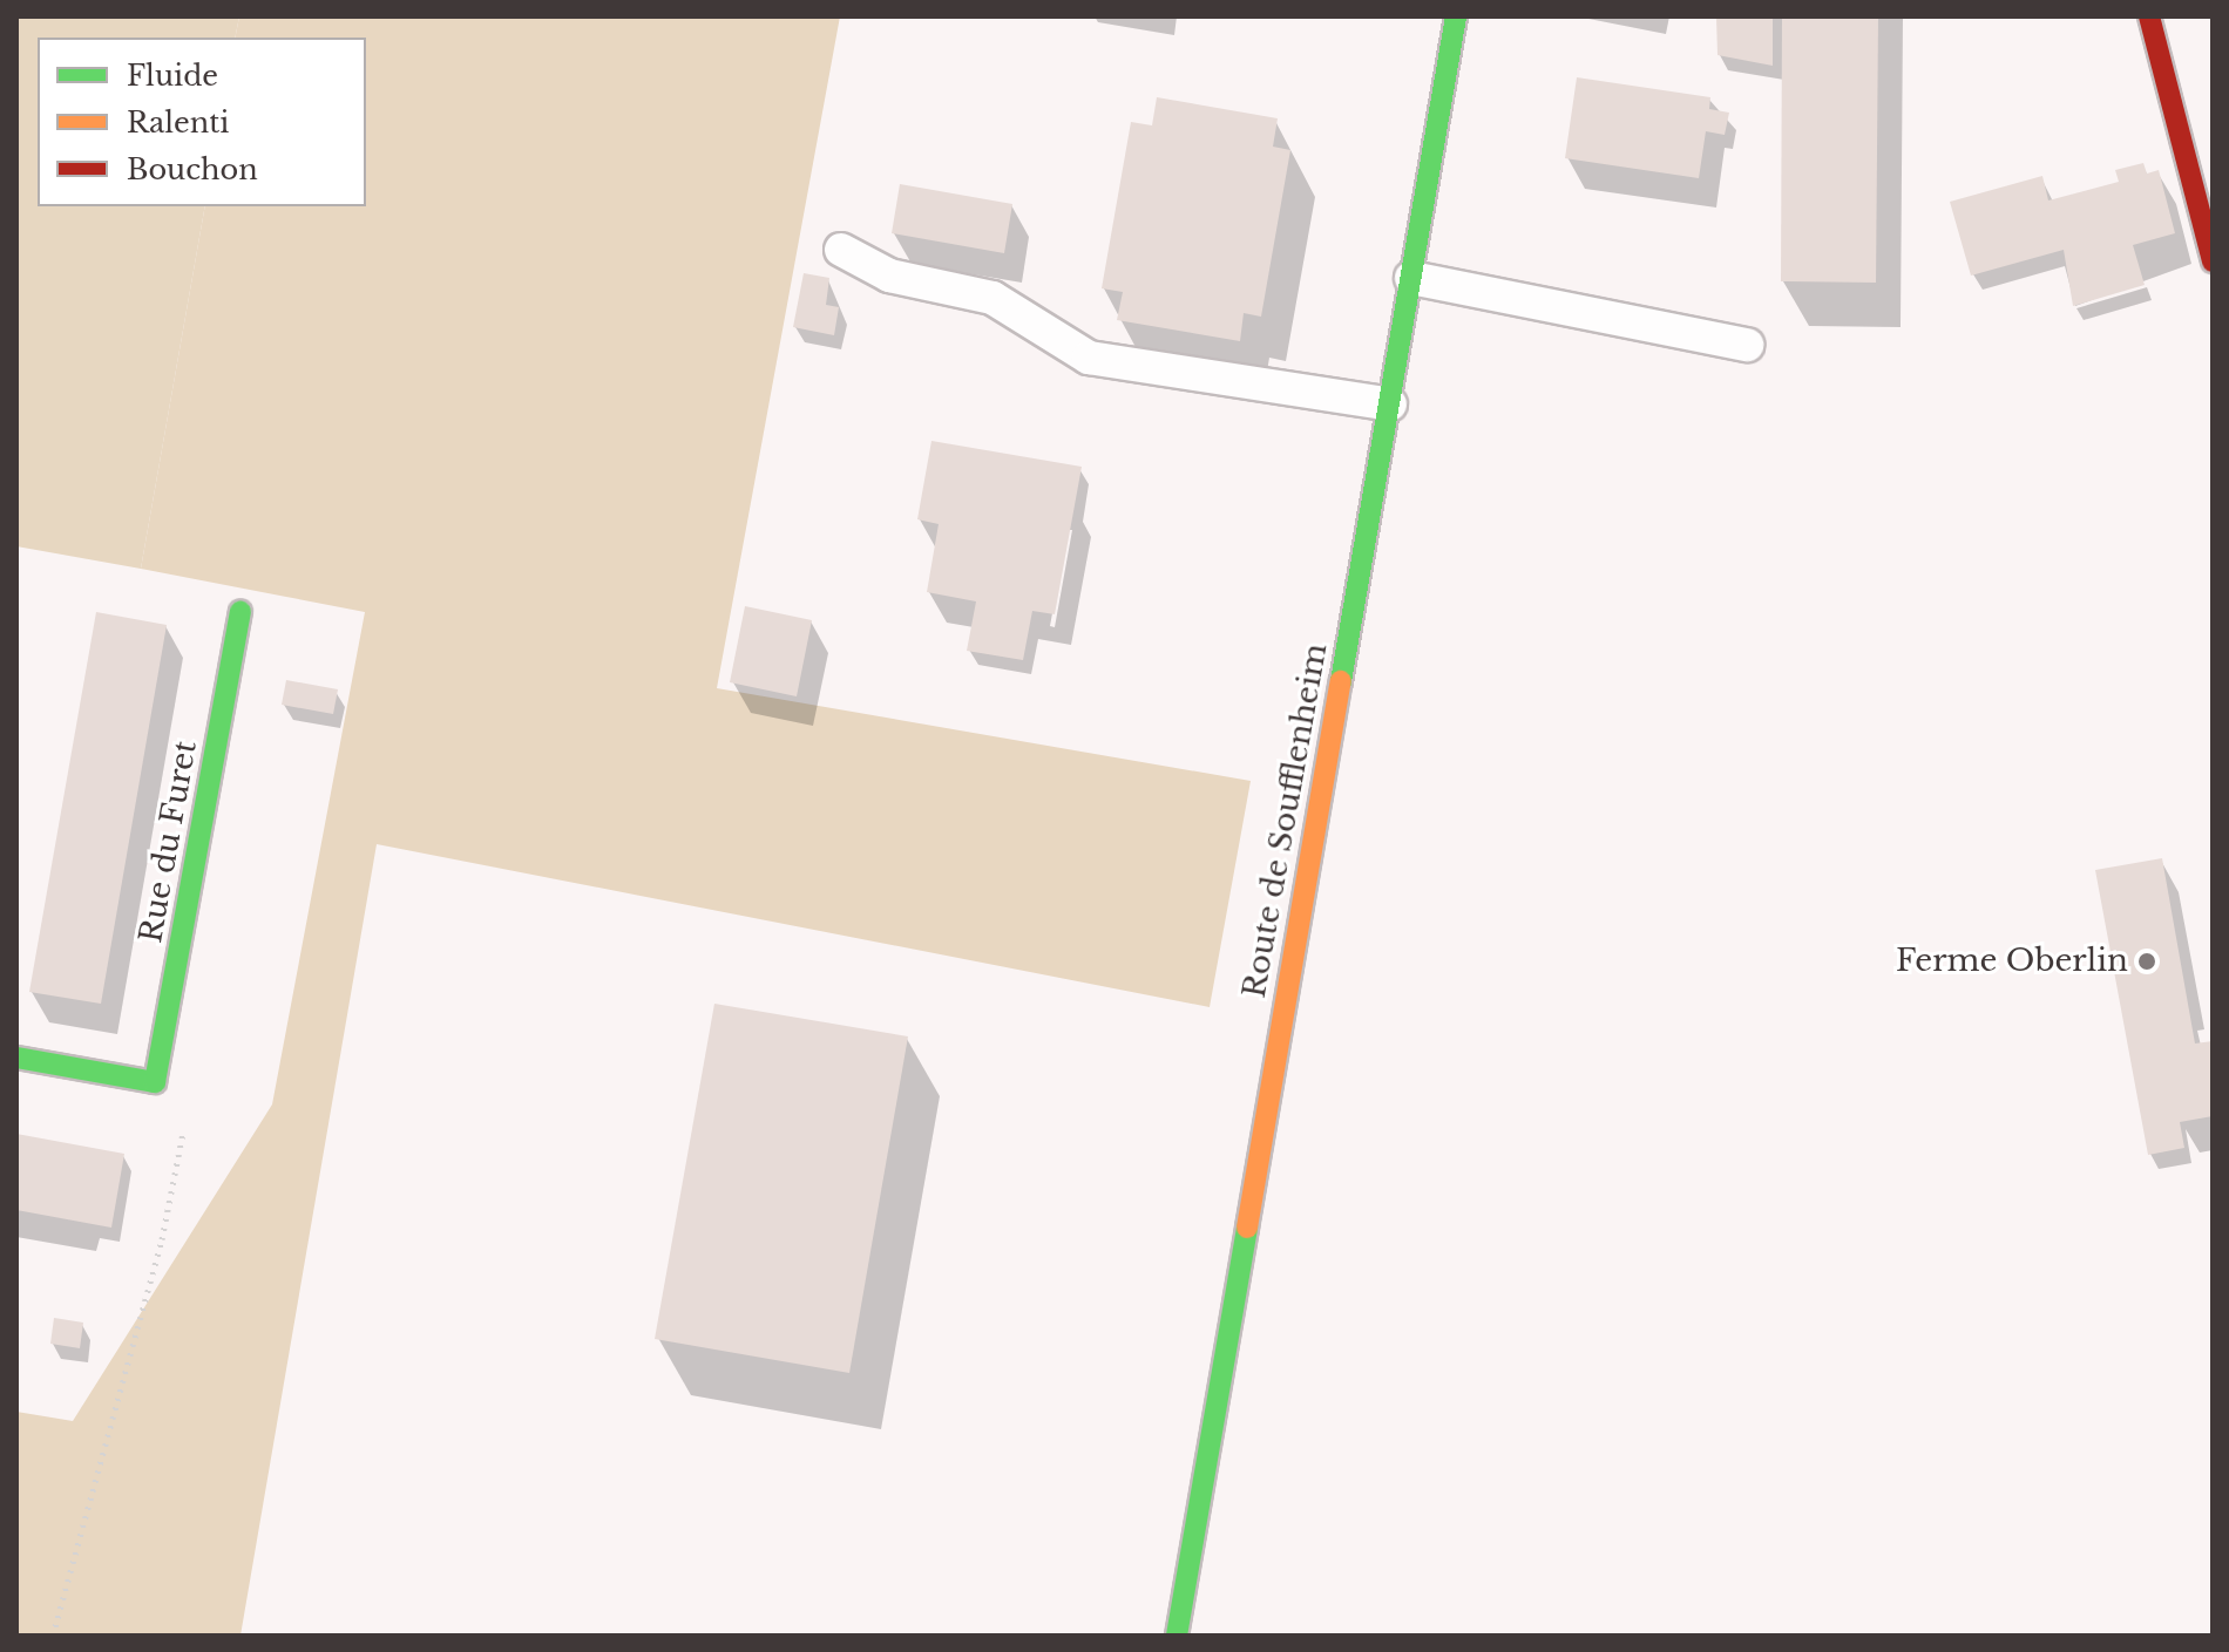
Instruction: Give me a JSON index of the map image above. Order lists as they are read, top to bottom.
{
  "streets": {
    "main road": ["Route de Soufflenheim", "Rue du Furet"]
  },
  "places": ["Ferme Oberlin"],
  "legend": ["Fluide", "Ralenti", "Bouchon"]
}
